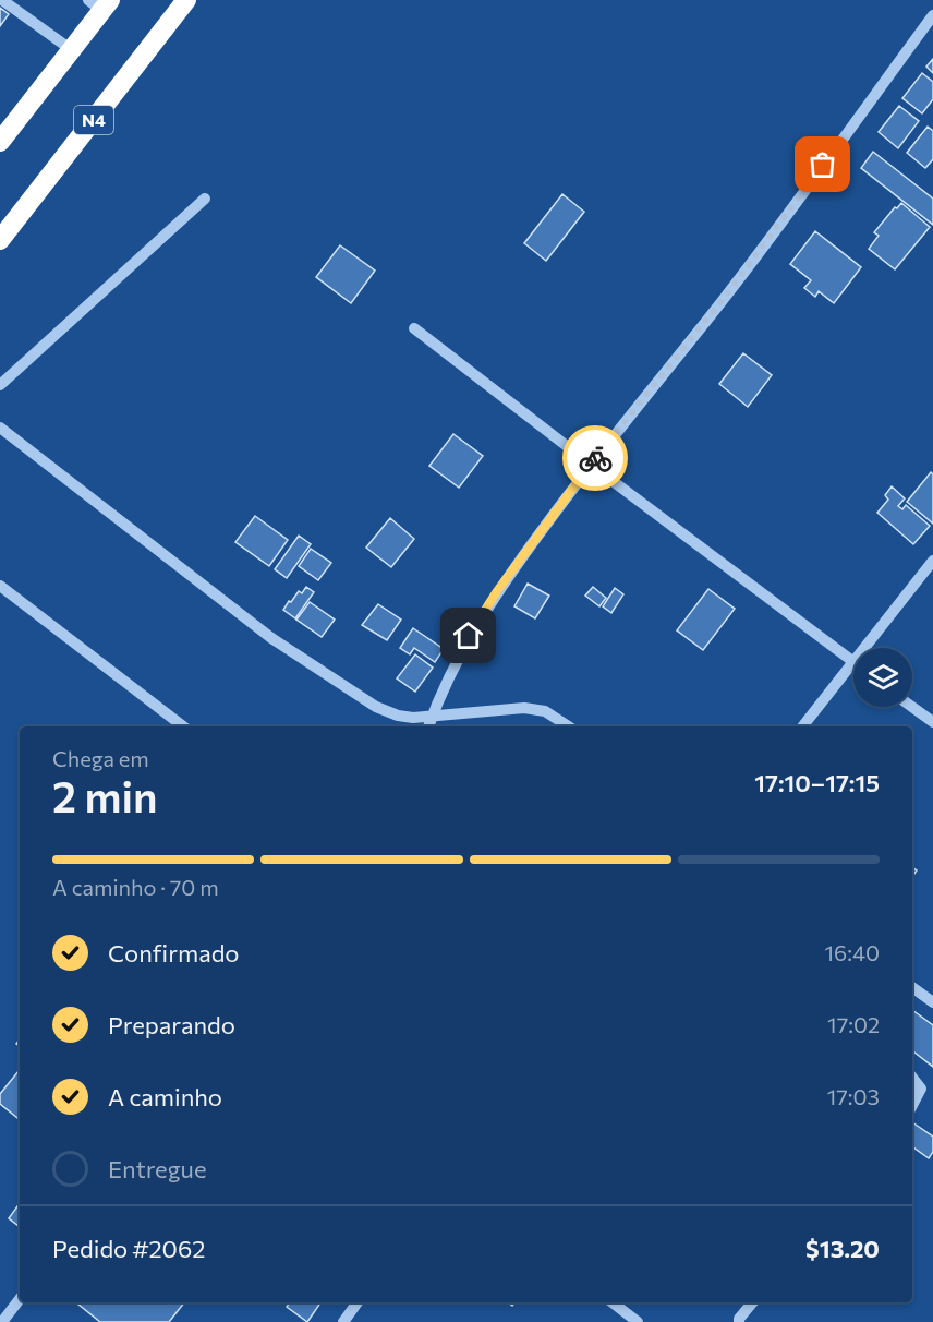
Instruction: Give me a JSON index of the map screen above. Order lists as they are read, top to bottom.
{
  "streets": {
    "highway": ["N4"]
  },
  "page": {
    "heading": ["2 min", "Chega em", "17:10–17:15"],
    "panel": ["Pedido #2062", "$13.20"],
    "bar": "A caminho · 70 m",
    "list": [
      ["Confirmado", "16:40"],
      ["Preparando", "17:02"],
      ["A caminho", "17:03"],
      "Entregue"
    ]
  }
}
